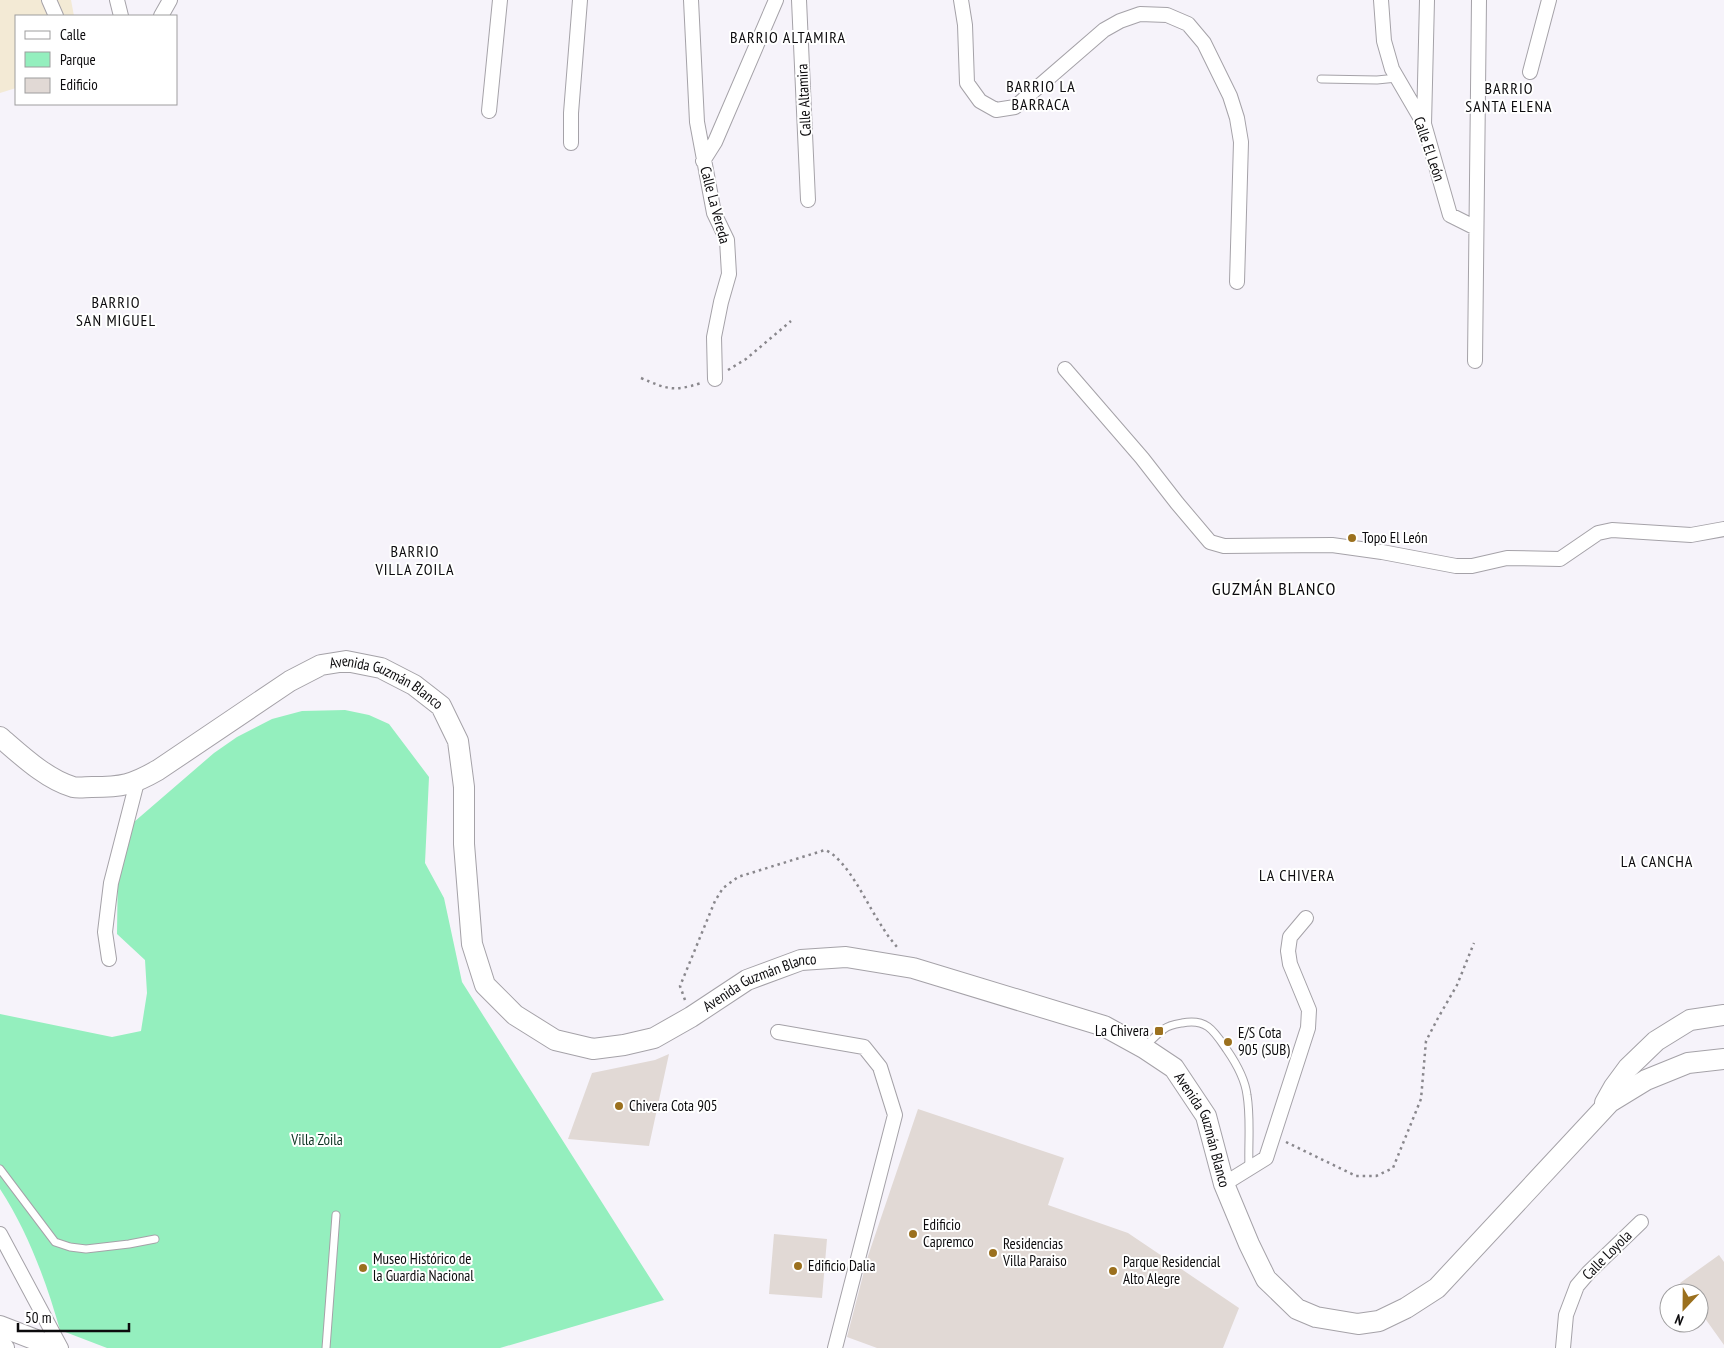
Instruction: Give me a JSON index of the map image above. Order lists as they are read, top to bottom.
{
  "streets": {
    "street": [
      "Calle Altamira",
      "Calle El León",
      "Calle La Vereda",
      "Avenida Guzmán Blanco",
      "Calle Loyola"
    ]
  },
  "districts": [
    "BARRIO ALTAMIRA",
    "BARRIO LA BARRACA",
    "BARRIO SANTA ELENA",
    "BARRIO SAN MIGUEL",
    "BARRIO VILLA ZOILA",
    "GUZMÁN BLANCO",
    "LA CANCHA",
    "LA CHIVERA"
  ],
  "parks": ["Villa Zoila"],
  "places": {
    "other": [
      "Topo El León",
      "E/S Cota 905 (SUB)",
      "Chivera Cota 905",
      "Edificio Capremco",
      "Residencias Villa Paraiso",
      "Edificio Dalia",
      "Museo Histórico de la Guardia Nacional",
      "Parque Residencial Alto Alegre"
    ],
    "transit": ["La Chivera"]
  },
  "legend": ["Calle", "Parque", "Edificio"],
  "scale_bar": "50 m",
  "north": "bottom"
}
